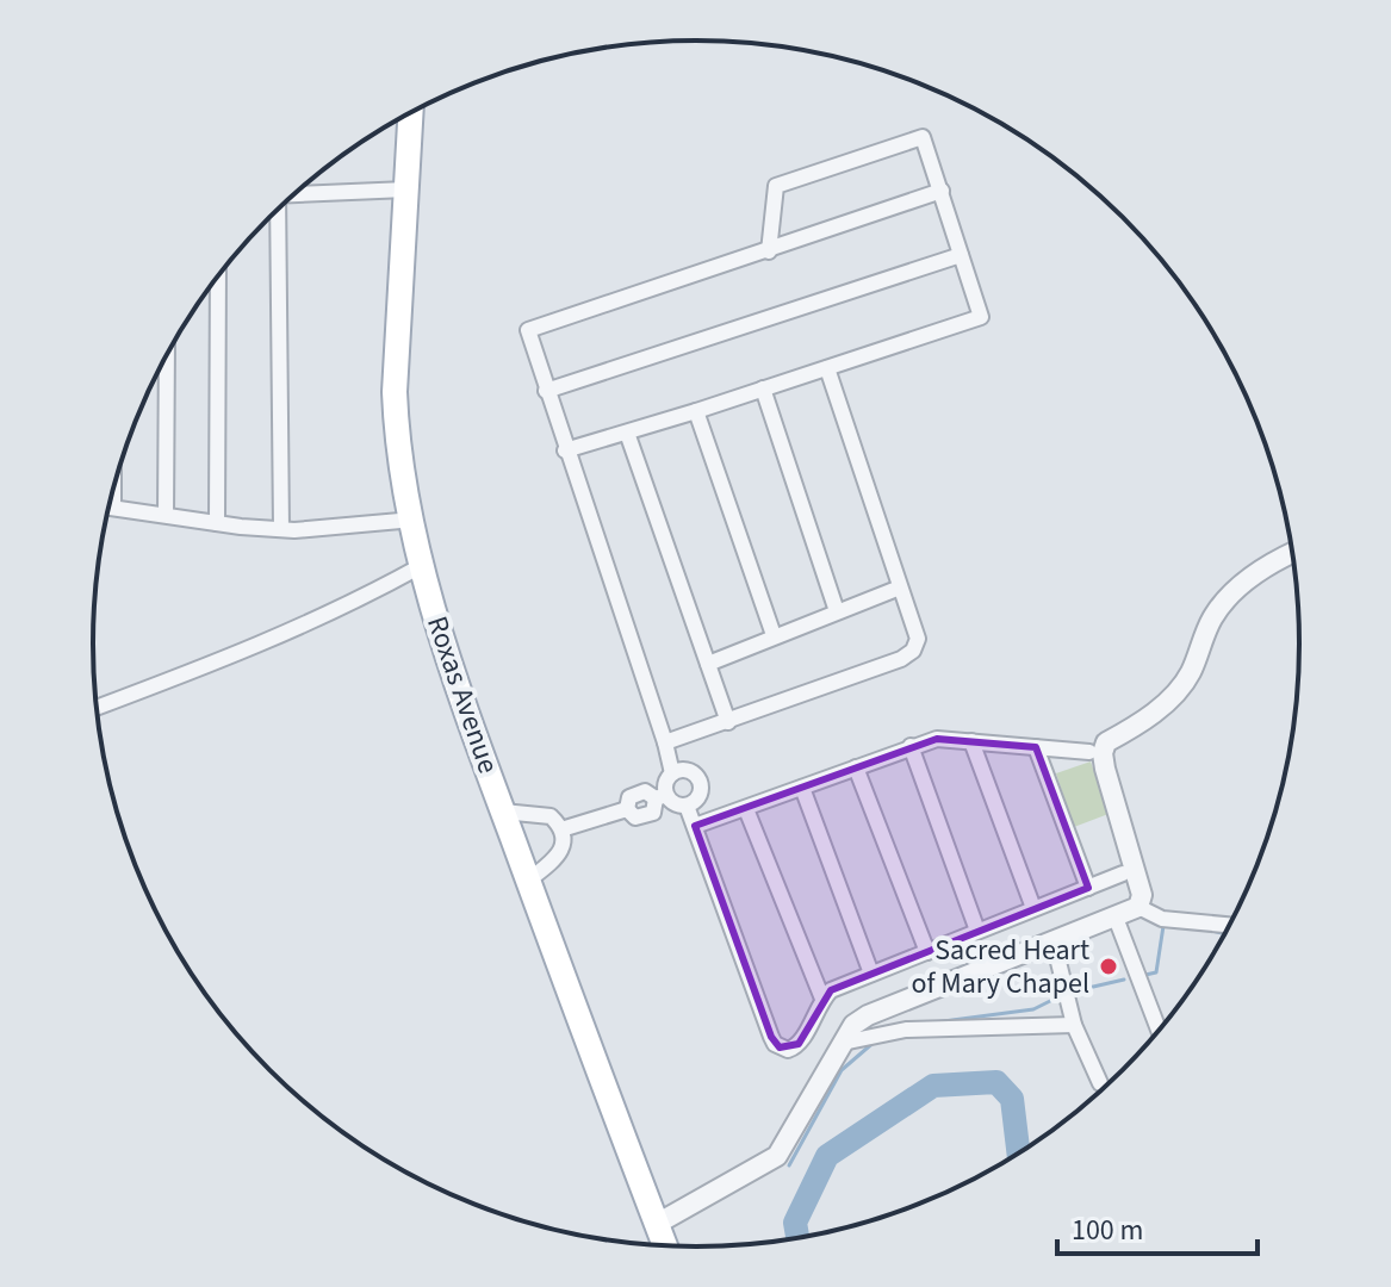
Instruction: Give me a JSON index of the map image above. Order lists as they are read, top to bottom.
{
  "streets": {
    "main road": ["Roxas Avenue"]
  },
  "places": ["Sacred Heart of Mary Chapel"],
  "scale_bar": "100 m"
}
